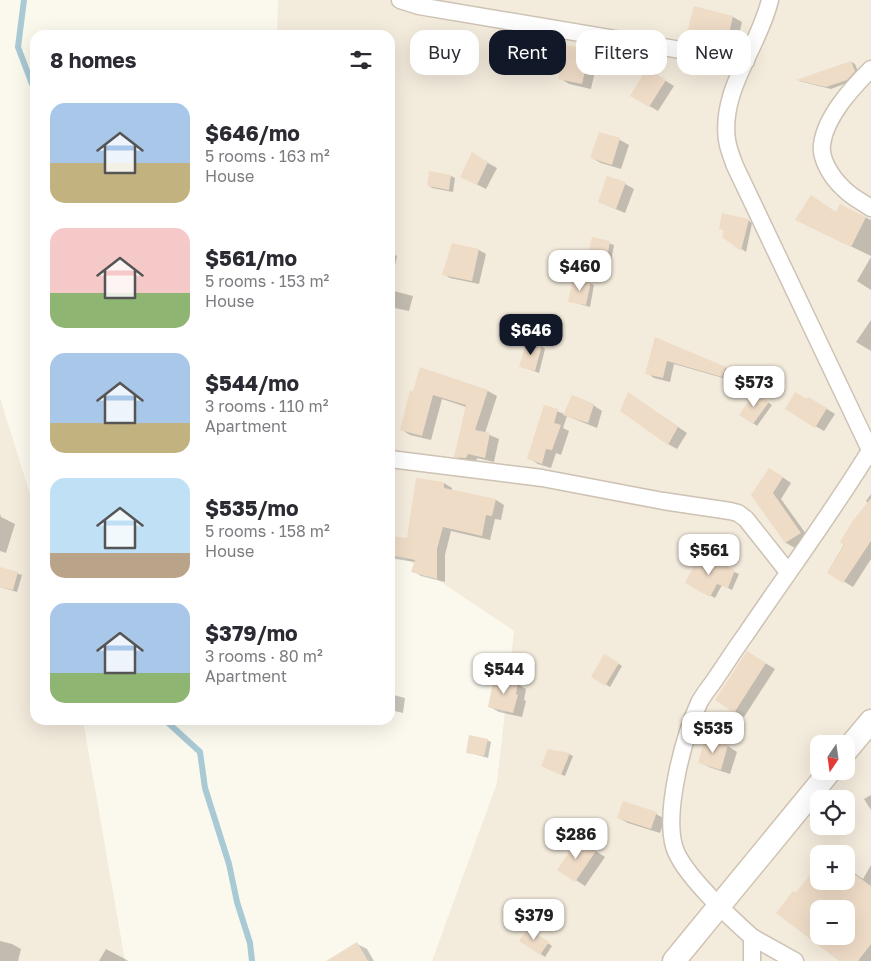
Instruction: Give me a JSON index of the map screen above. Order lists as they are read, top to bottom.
{
  "north": "bottom",
  "page": {
    "chip": [
      "Buy",
      "Rent",
      "Filters",
      "New"
    ],
    "heading": "8 homes",
    "list": [
      {
        "name": "$646/mo",
        "note": "5 rooms · 163 m² · House"
      },
      {
        "name": "$561/mo",
        "note": "5 rooms · 153 m² · House"
      },
      {
        "name": "$544/mo",
        "note": "3 rooms · 110 m² · Apartment"
      },
      {
        "name": "$535/mo",
        "note": "5 rooms · 158 m² · House"
      },
      {
        "name": "$379/mo",
        "note": "3 rooms · 80 m² · Apartment"
      }
    ],
    "price": [
      "$460",
      "$646",
      "$573",
      "$561",
      "$544",
      "$535",
      "$286",
      "$379"
    ],
    "map_buttons": ["+", "−"]
  }
}
